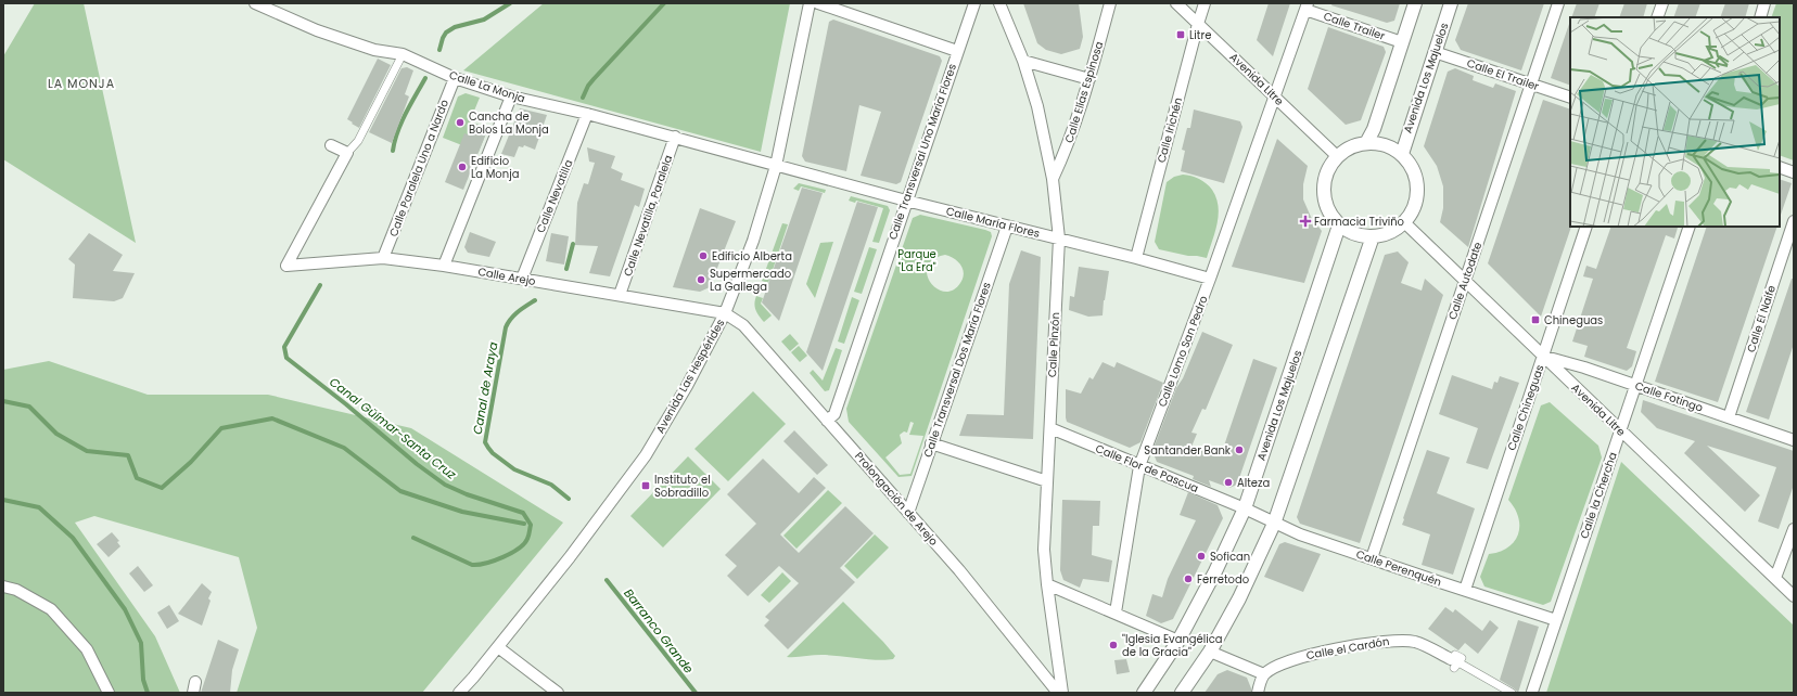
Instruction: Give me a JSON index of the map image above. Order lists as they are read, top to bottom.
{
  "streets": {
    "street": [
      "Calle Trailer",
      "Calle El Trailer",
      "Avenida Los Majuelos",
      "Avenida Litre",
      "Calle La Monja",
      "Calle Elías Espinosa",
      "Calle Irichén",
      "Calle Transversal Uno María Flores",
      "Calle Paralela Uno a Nardo",
      "Calle Nevatilla",
      "Calle Nevatilla, Paralela",
      "Calle María Flores",
      "Calle Arejo",
      "Calle Autodate",
      "Calle El Naife",
      "Calle Pinzón",
      "Calle Lomo San Pedro",
      "Calle Transversal Dos María Flores",
      "Avenida Las Hespérides",
      "Calle Fotingo",
      "Calle Chineguas",
      "Calle Flor de Pascua",
      "Calle la Chercha",
      "Prolongación de Arejo",
      "Calle Perenquén",
      "Calle el Cardón"
    ]
  },
  "crossings": [
    ["Calle Trailer", "Calle Lomo San Pedro"],
    ["Calle El Trailer", "Avenida Los Majuelos"],
    ["Calle El Trailer", "Calle Autodate"],
    ["Avenida Los Majuelos", "Avenida Litre"],
    ["Avenida Los Majuelos", "Calle Flor de Pascua"],
    ["Avenida Los Majuelos", "Calle Perenquén"],
    ["Avenida Litre", "Calle Irichén"],
    ["Avenida Litre", "Calle Autodate"],
    ["Avenida Litre", "Calle Lomo San Pedro"],
    ["Avenida Litre", "Calle Fotingo"],
    ["Avenida Litre", "Calle Chineguas"],
    ["Avenida Litre", "Calle la Chercha"],
    ["Calle La Monja", "Calle Paralela Uno a Nardo"],
    ["Calle La Monja", "Calle Nevatilla"],
    ["Calle La Monja", "Calle Nevatilla, Paralela"],
    ["Calle La Monja", "Calle María Flores"],
    ["Calle La Monja", "Avenida Las Hespérides"],
    ["Calle Elías Espinosa", "Calle Pinzón"],
    ["Calle Irichén", "Calle María Flores"],
    ["Calle Transversal Uno María Flores", "Calle María Flores"],
    ["Calle Transversal Uno María Flores", "Prolongación de Arejo"],
    ["Calle Paralela Uno a Nardo", "Calle Arejo"],
    ["Calle Nevatilla", "Calle Arejo"],
    ["Calle Nevatilla, Paralela", "Calle Arejo"],
    ["Calle María Flores", "Calle Pinzón"],
    ["Calle María Flores", "Calle Lomo San Pedro"],
    ["Calle María Flores", "Calle Transversal Dos María Flores"],
    ["Calle María Flores", "Avenida Las Hespérides"],
    ["Calle Arejo", "Avenida Las Hespérides"],
    ["Calle Arejo", "Prolongación de Arejo"],
    ["Calle Autodate", "Calle Perenquén"],
    ["Calle El Naife", "Calle Fotingo"],
    ["Calle Pinzón", "Calle Flor de Pascua"],
    ["Calle Lomo San Pedro", "Calle Flor de Pascua"],
    ["Calle Transversal Dos María Flores", "Prolongación de Arejo"],
    ["Avenida Las Hespérides", "Prolongación de Arejo"],
    ["Calle Fotingo", "Calle Chineguas"],
    ["Calle Fotingo", "Calle la Chercha"],
    ["Calle Chineguas", "Calle Perenquén"],
    ["Calle Flor de Pascua", "Calle Perenquén"],
    ["Calle la Chercha", "Calle Perenquén"]
  ],
  "districts": ["LA MONJA"],
  "water": ["Canal de Araya", "Canal Güímar-Santa Cruz", "Barranco Grande"],
  "parks": ["Parque \"La Era\""],
  "places": {
    "transit": ["Litre", "Chineguas", "Instituto el Sobradillo"],
    "other": [
      "Cancha de Bolos La Monja",
      "Edificio La Monja",
      "Edificio Alberta",
      "Supermercado La Gallega",
      "Santander Bank",
      "Alteza",
      "Sofican",
      "Ferretodo",
      "\"Iglesia Evangélica de la Gracia\""
    ],
    "health": ["Farmacia Triviño"]
  }
}
